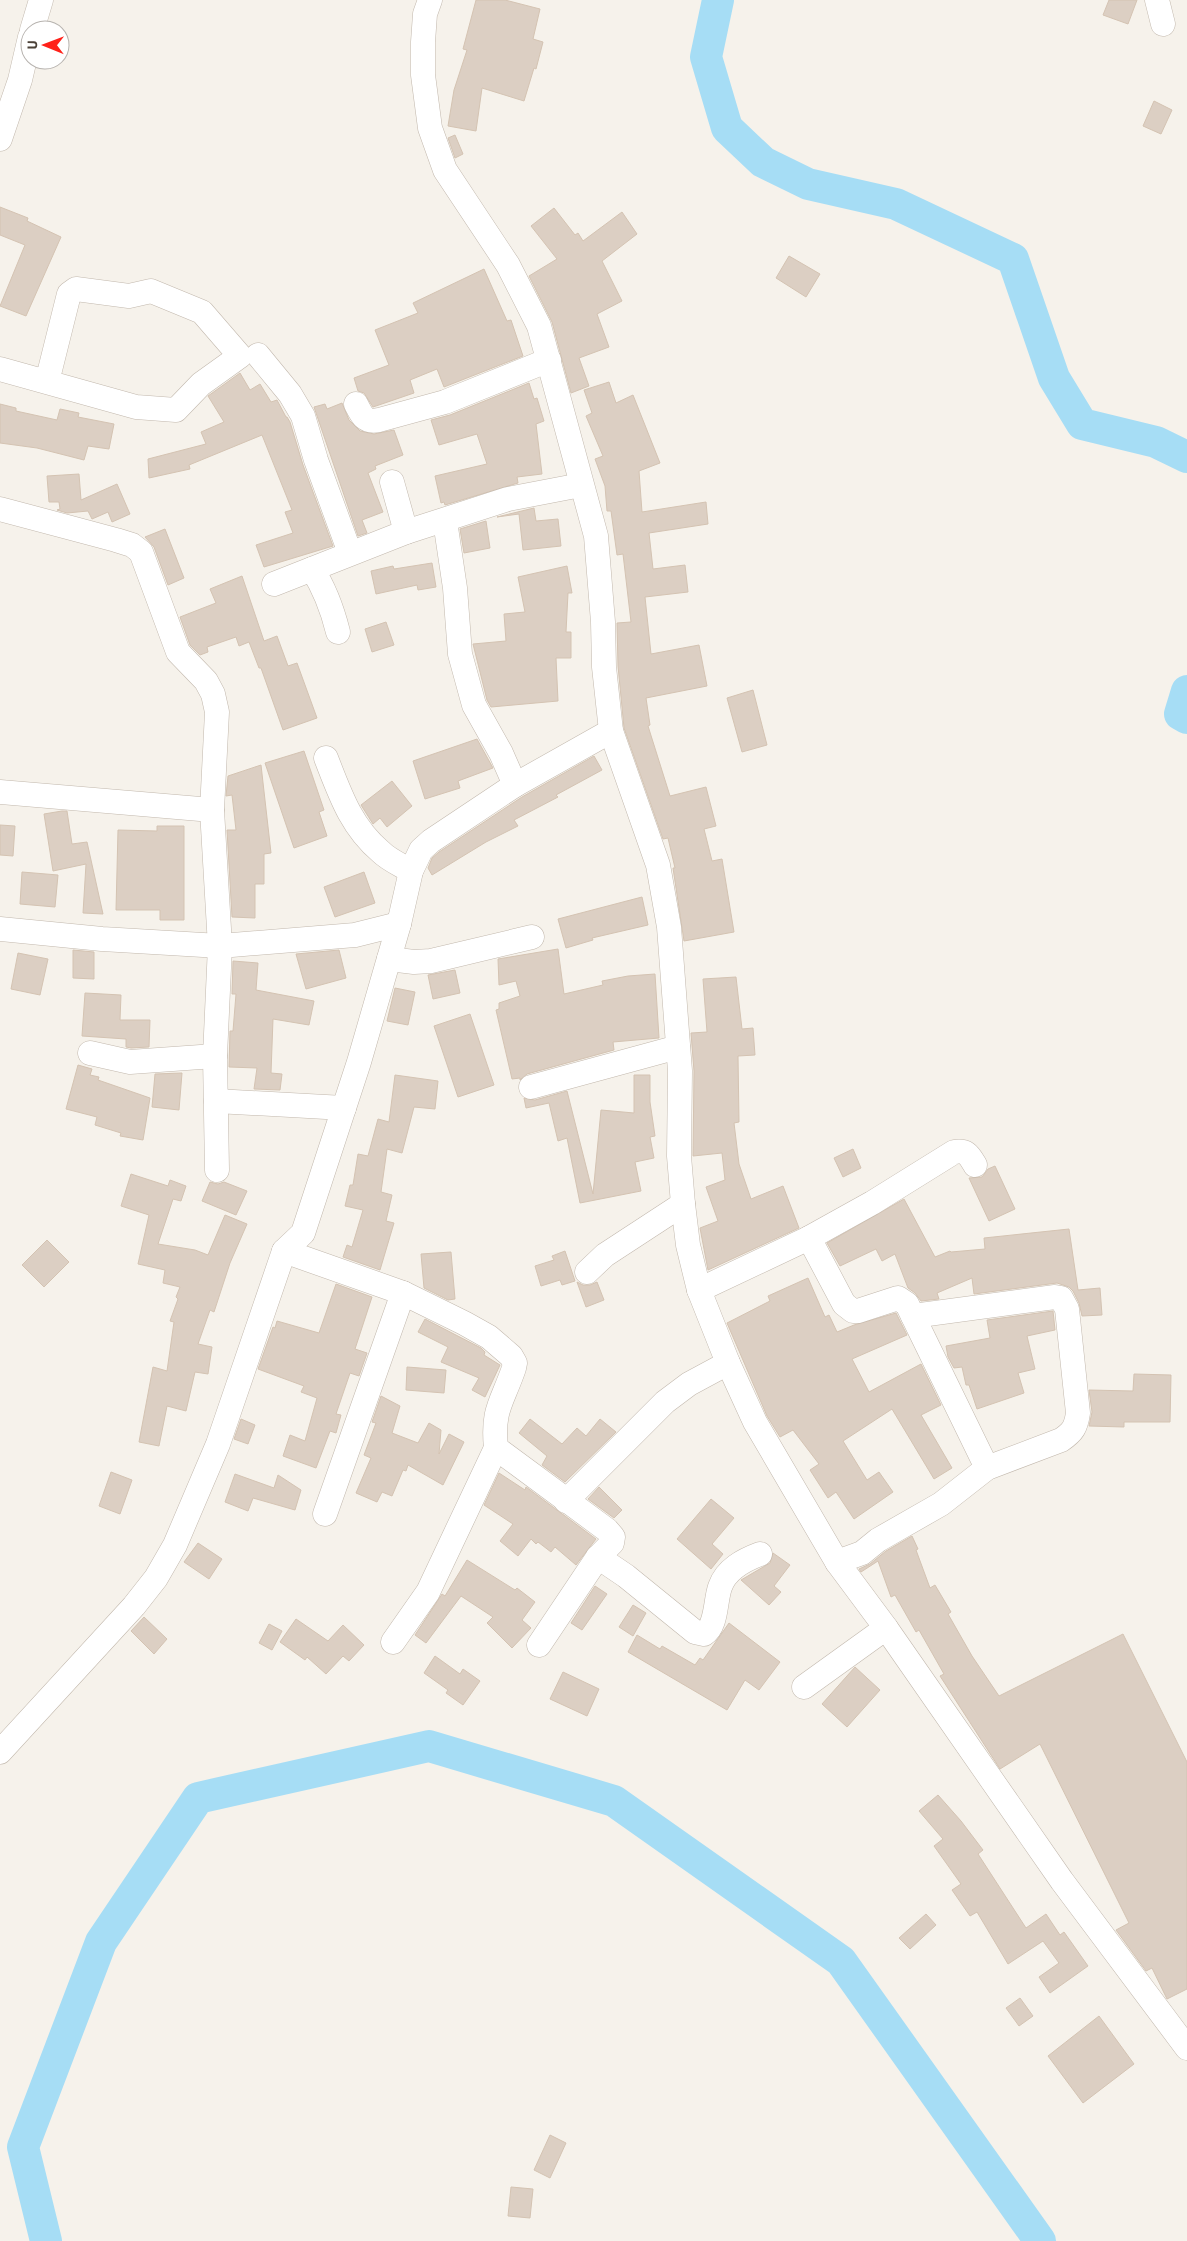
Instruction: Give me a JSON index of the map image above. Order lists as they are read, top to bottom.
{
  "north": "left"
}
